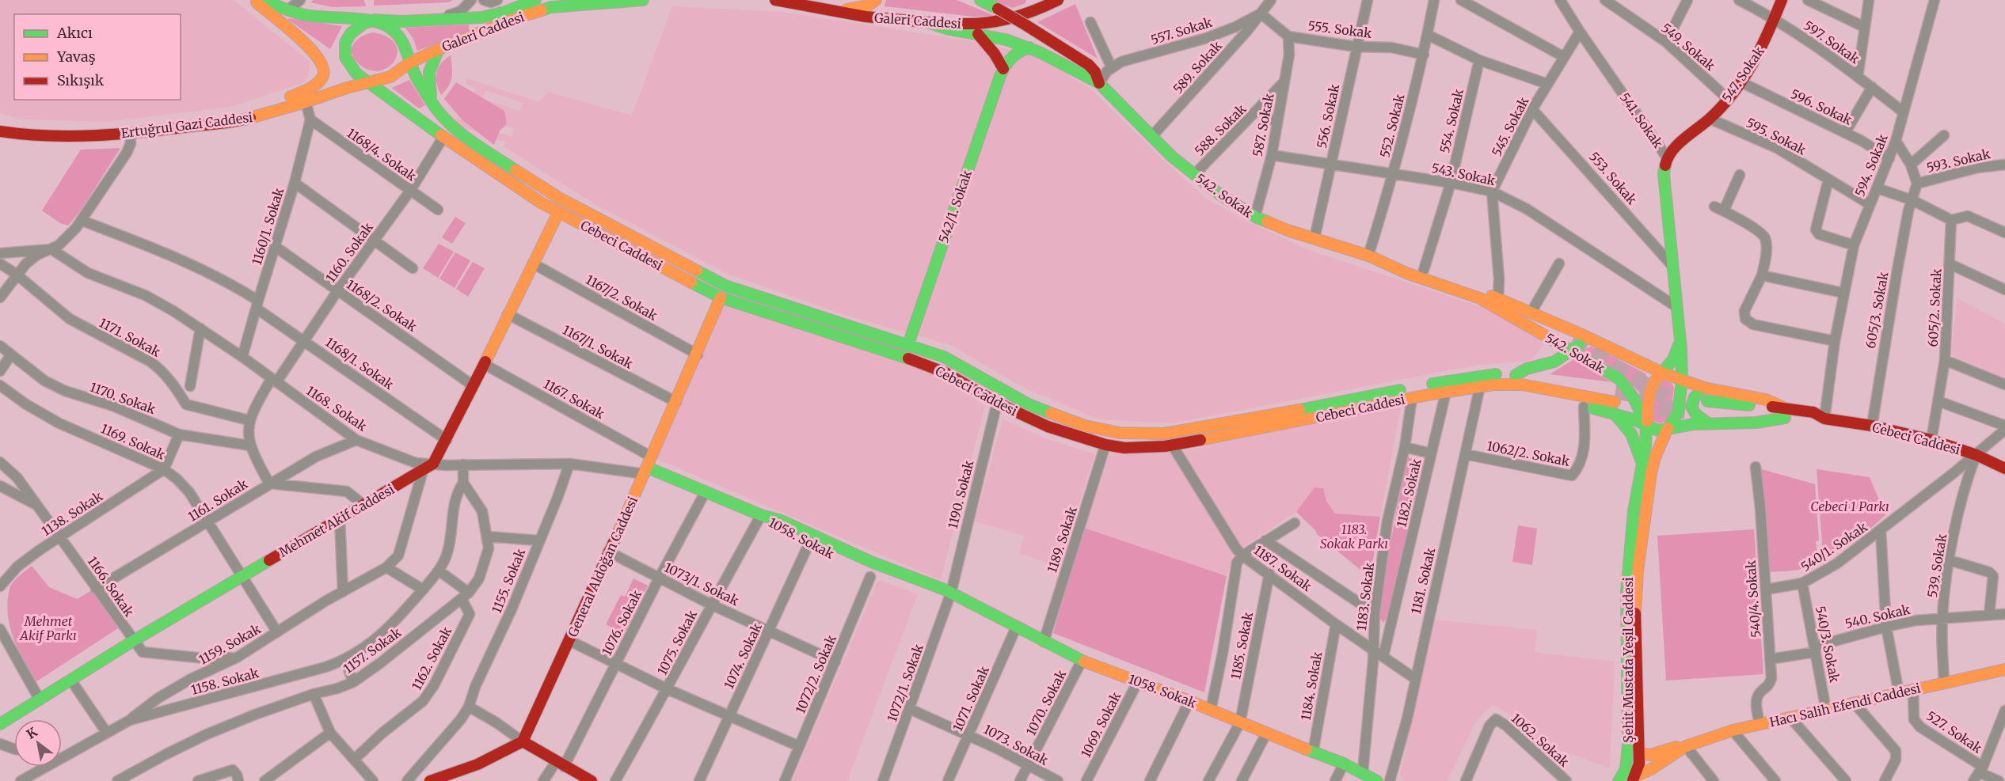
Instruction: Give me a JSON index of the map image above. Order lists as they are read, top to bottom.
{
  "streets": {
    "main road": [
      "Galeri Caddesi",
      "547. Sokak",
      "541. Sokak",
      "Ertuğrul Gazi Caddesi",
      "542. Sokak",
      "542/1. Sokak",
      "Cebeci Caddesi",
      "Mehmet Akif Caddesi",
      "1058. Sokak",
      "General Aldoğan Caddesi",
      "Şehit Mustafa Yeşil Caddesi",
      "Hacı Salih Efendi Caddesi"
    ],
    "street": [
      "555. Sokak",
      "557. Sokak",
      "597. Sokak",
      "549. Sokak",
      "589. Sokak",
      "596. Sokak",
      "556. Sokak",
      "554. Sokak",
      "587. Sokak",
      "552. Sokak",
      "545. Sokak",
      "588. Sokak",
      "595. Sokak",
      "1168/4. Sokak",
      "593. Sokak",
      "594. Sokak",
      "543. Sokak",
      "553. Sokak",
      "1160/1. Sokak",
      "1160. Sokak",
      "1167/2. Sokak",
      "1168/2. Sokak",
      "605/2. Sokak",
      "605/3. Sokak",
      "1171. Sokak",
      "1167/1. Sokak",
      "1168/1. Sokak",
      "1170. Sokak",
      "1167. Sokak",
      "1168. Sokak",
      "1169. Sokak",
      "1062/2. Sokak",
      "1182. Sokak",
      "1190. Sokak",
      "1161. Sokak",
      "1138. Sokak",
      "1189. Sokak",
      "540/1. Sokak",
      "539. Sokak",
      "1187. Sokak",
      "1155. Sokak",
      "1181. Sokak",
      "1073/1. Sokak",
      "1166. Sokak",
      "1183. Sokak",
      "540/4. Sokak",
      "540. Sokak",
      "1076. Sokak",
      "1075. Sokak",
      "1159. Sokak",
      "540/3. Sokak",
      "1185. Sokak",
      "1157. Sokak",
      "1074. Sokak",
      "1162. Sokak",
      "1072/2. Sokak",
      "1158. Sokak",
      "1072/1. Sokak",
      "1184. Sokak",
      "1071. Sokak",
      "1070. Sokak",
      "1069. Sokak",
      "527. Sokak",
      "1062. Sokak",
      "1073. Sokak"
    ]
  },
  "crossings": [
    ["Galeri Caddesi", "Ertuğrul Gazi Caddesi"],
    ["Galeri Caddesi", "Cebeci Caddesi"],
    ["555. Sokak", "557. Sokak"],
    ["555. Sokak", "589. Sokak"],
    ["555. Sokak", "556. Sokak"],
    ["555. Sokak", "587. Sokak"],
    ["555. Sokak", "552. Sokak"],
    ["557. Sokak", "589. Sokak"],
    ["557. Sokak", "542. Sokak"],
    ["597. Sokak", "547. Sokak"],
    ["597. Sokak", "594. Sokak"],
    ["549. Sokak", "547. Sokak"],
    ["589. Sokak", "542. Sokak"],
    ["547. Sokak", "596. Sokak"],
    ["547. Sokak", "541. Sokak"],
    ["547. Sokak", "595. Sokak"],
    ["596. Sokak", "594. Sokak"],
    ["556. Sokak", "543. Sokak"],
    ["556. Sokak", "542. Sokak"],
    ["541. Sokak", "545. Sokak"],
    ["541. Sokak", "543. Sokak"],
    ["541. Sokak", "553. Sokak"],
    ["541. Sokak", "Şehit Mustafa Yeşil Caddesi"],
    ["554. Sokak", "543. Sokak"],
    ["554. Sokak", "542. Sokak"],
    ["Ertuğrul Gazi Caddesi", "1160/1. Sokak"],
    ["Ertuğrul Gazi Caddesi", "Cebeci Caddesi"],
    ["587. Sokak", "588. Sokak"],
    ["587. Sokak", "543. Sokak"],
    ["587. Sokak", "542. Sokak"],
    ["552. Sokak", "543. Sokak"],
    ["552. Sokak", "542. Sokak"],
    ["545. Sokak", "543. Sokak"],
    ["545. Sokak", "553. Sokak"],
    ["588. Sokak", "542. Sokak"],
    ["595. Sokak", "594. Sokak"],
    ["1168/4. Sokak", "1160/1. Sokak"],
    ["1168/4. Sokak", "1160. Sokak"],
    ["593. Sokak", "605/3. Sokak"],
    ["594. Sokak", "Cebeci Caddesi"],
    ["542. Sokak", "Cebeci Caddesi"],
    ["542. Sokak", "Şehit Mustafa Yeşil Caddesi"],
    ["542/1. Sokak", "Cebeci Caddesi"],
    ["1160/1. Sokak", "1168/2. Sokak"],
    ["1160/1. Sokak", "1168/1. Sokak"],
    ["1160/1. Sokak", "1168. Sokak"],
    ["Cebeci Caddesi", "1160. Sokak"],
    ["Cebeci Caddesi", "605/2. Sokak"],
    ["Cebeci Caddesi", "605/3. Sokak"],
    ["Cebeci Caddesi", "1182. Sokak"],
    ["Cebeci Caddesi", "1190. Sokak"],
    ["Cebeci Caddesi", "Mehmet Akif Caddesi"],
    ["Cebeci Caddesi", "1189. Sokak"],
    ["Cebeci Caddesi", "540/1. Sokak"],
    ["Cebeci Caddesi", "539. Sokak"],
    ["Cebeci Caddesi", "General Aldoğan Caddesi"],
    ["Cebeci Caddesi", "1187. Sokak"],
    ["Cebeci Caddesi", "1181. Sokak"],
    ["Cebeci Caddesi", "1183. Sokak"],
    ["Cebeci Caddesi", "Şehit Mustafa Yeşil Caddesi"],
    ["1160. Sokak", "1168/2. Sokak"],
    ["1160. Sokak", "1171. Sokak"],
    ["1160. Sokak", "1168/1. Sokak"],
    ["1160. Sokak", "1168. Sokak"],
    ["1167/2. Sokak", "Mehmet Akif Caddesi"],
    ["1167/2. Sokak", "General Aldoğan Caddesi"],
    ["1168/2. Sokak", "Mehmet Akif Caddesi"],
    ["1167/1. Sokak", "Mehmet Akif Caddesi"],
    ["1167/1. Sokak", "General Aldoğan Caddesi"],
    ["1168/1. Sokak", "Mehmet Akif Caddesi"],
    ["1167. Sokak", "1168. Sokak"],
    ["1167. Sokak", "Mehmet Akif Caddesi"],
    ["1167. Sokak", "1058. Sokak"],
    ["1167. Sokak", "General Aldoğan Caddesi"],
    ["1168. Sokak", "1161. Sokak"],
    ["1168. Sokak", "Mehmet Akif Caddesi"],
    ["1168. Sokak", "1058. Sokak"],
    ["1168. Sokak", "General Aldoğan Caddesi"],
    ["1168. Sokak", "1155. Sokak"],
    ["1169. Sokak", "1161. Sokak"],
    ["1169. Sokak", "1138. Sokak"],
    ["1169. Sokak", "Mehmet Akif Caddesi"],
    ["1169. Sokak", "1159. Sokak"],
    ["1062/2. Sokak", "1181. Sokak"],
    ["1182. Sokak", "1187. Sokak"],
    ["1190. Sokak", "1058. Sokak"],
    ["1190. Sokak", "1072/1. Sokak"],
    ["1161. Sokak", "1166. Sokak"],
    ["1138. Sokak", "1166. Sokak"],
    ["Mehmet Akif Caddesi", "1166. Sokak"],
    ["Mehmet Akif Caddesi", "1159. Sokak"],
    ["1058. Sokak", "1189. Sokak"],
    ["1058. Sokak", "General Aldoğan Caddesi"],
    ["1058. Sokak", "1183. Sokak"],
    ["1058. Sokak", "1076. Sokak"],
    ["1058. Sokak", "1075. Sokak"],
    ["1058. Sokak", "1185. Sokak"],
    ["1058. Sokak", "1074. Sokak"],
    ["1058. Sokak", "1072/2. Sokak"],
    ["1058. Sokak", "1072/1. Sokak"],
    ["1058. Sokak", "1184. Sokak"],
    ["1058. Sokak", "1071. Sokak"],
    ["1058. Sokak", "1070. Sokak"],
    ["1058. Sokak", "1069. Sokak"],
    ["540/1. Sokak", "539. Sokak"],
    ["540/1. Sokak", "540/4. Sokak"],
    ["540/1. Sokak", "540/3. Sokak"],
    ["539. Sokak", "540. Sokak"],
    ["539. Sokak", "Hacı Salih Efendi Caddesi"],
    ["General Aldoğan Caddesi", "1073/1. Sokak"],
    ["1187. Sokak", "1181. Sokak"],
    ["1187. Sokak", "1183. Sokak"],
    ["1187. Sokak", "1185. Sokak"],
    ["1187. Sokak", "1184. Sokak"],
    ["1073/1. Sokak", "1076. Sokak"],
    ["1073/1. Sokak", "1075. Sokak"],
    ["1073/1. Sokak", "1074. Sokak"],
    ["1073/1. Sokak", "1072/2. Sokak"],
    ["1166. Sokak", "1159. Sokak"],
    ["540/4. Sokak", "540. Sokak"],
    ["540/4. Sokak", "Hacı Salih Efendi Caddesi"],
    ["540. Sokak", "540/3. Sokak"],
    ["1159. Sokak", "1158. Sokak"],
    ["540/3. Sokak", "Hacı Salih Efendi Caddesi"],
    ["1157. Sokak", "1162. Sokak"],
    ["1157. Sokak", "1158. Sokak"],
    ["1072/1. Sokak", "1073. Sokak"],
    ["1071. Sokak", "1073. Sokak"],
    ["1070. Sokak", "1073. Sokak"],
    ["Hacı Salih Efendi Caddesi", "527. Sokak"]
  ],
  "parks": ["Cebeci 1 Parkı", "1183. Sokak Parkı", "Mehmet Akif Parkı"],
  "legend": ["Akıcı", "Yavaş", "Sıkışık"],
  "north": "top left"
}
